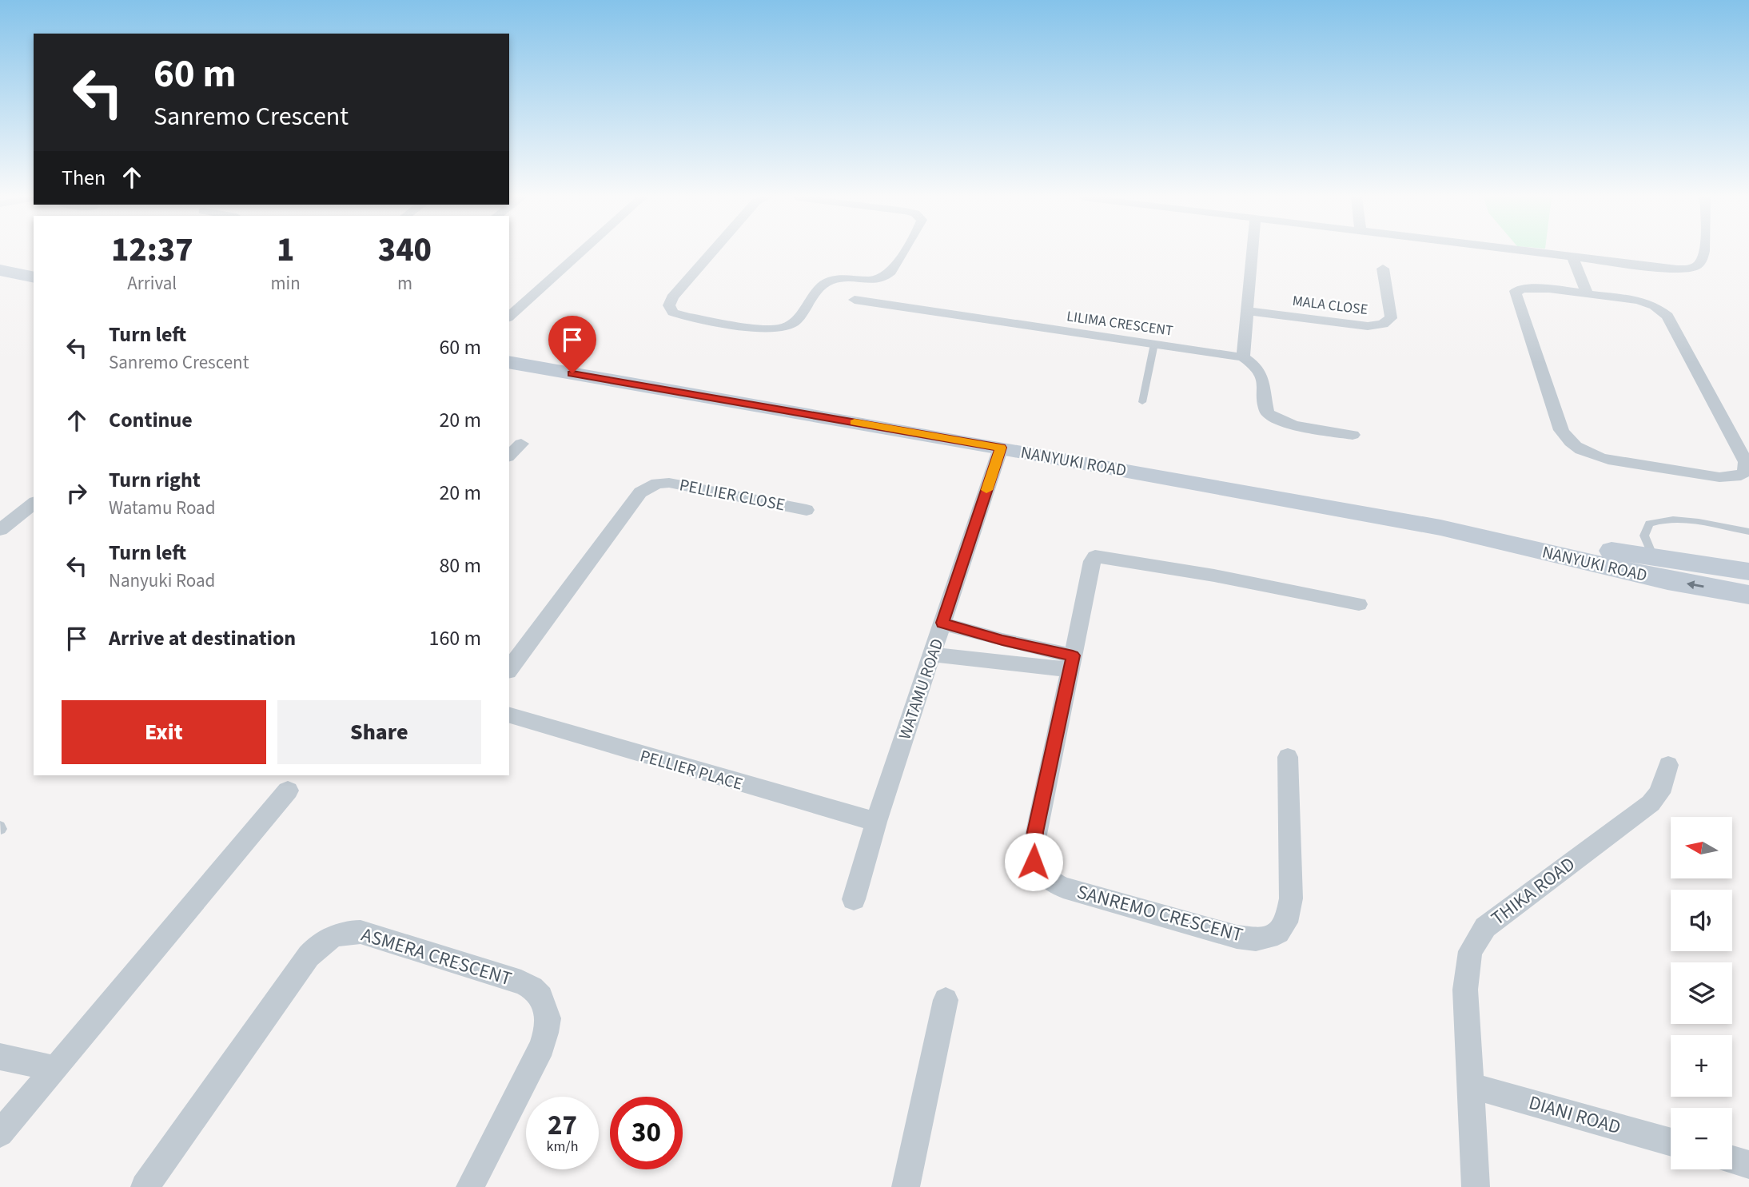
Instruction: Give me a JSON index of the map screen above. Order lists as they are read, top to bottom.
{
  "streets": {
    "street": [
      "MALA CLOSE",
      "LILIMA CRESCENT",
      "NANYUKI ROAD",
      "PELLIER CLOSE",
      "WATAMU ROAD",
      "PELLIER PLACE",
      "THIKA ROAD",
      "SANREMO CRESCENT",
      "ASMERA CRESCENT",
      "DIANI ROAD"
    ]
  },
  "crossings": [
    ["NANYUKI ROAD", "WATAMU ROAD"],
    ["WATAMU ROAD", "PELLIER PLACE"],
    ["THIKA ROAD", "DIANI ROAD"]
  ],
  "north": "left",
  "page": {
    "turn": ["60 m", "Sanremo Crescent"],
    "then": "Then",
    "eta": [
      "12:37",
      "Arrival",
      "1",
      "min",
      "340",
      "m"
    ],
    "list": [
      {
        "name": "Turn left",
        "note": "Sanremo Crescent",
        "value": "60 m"
      },
      {
        "name": "Continue",
        "value": "20 m"
      },
      {
        "name": "Turn right",
        "note": "Watamu Road",
        "value": "20 m"
      },
      {
        "name": "Turn left",
        "note": "Nanyuki Road",
        "value": "80 m"
      },
      {
        "name": "Arrive at destination",
        "value": "160 m"
      }
    ],
    "buttons": ["Exit", "Share"],
    "map_buttons": ["+", "−"],
    "speed": "27 km/h",
    "limit": "30"
  }
}
